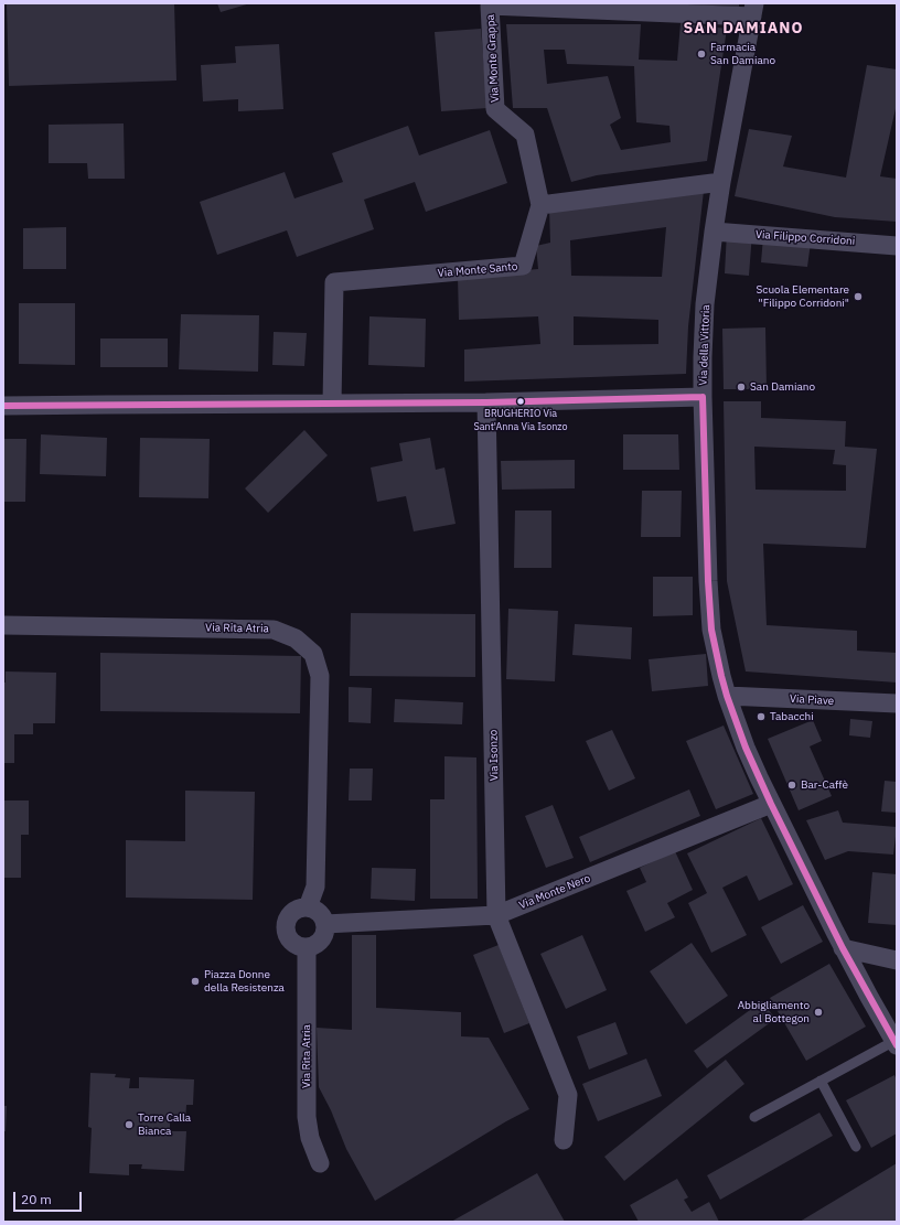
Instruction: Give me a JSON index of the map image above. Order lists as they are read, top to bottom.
{
  "streets": {
    "street": [
      "Via Monte Grappa",
      "Via Filippo Corridoni",
      "Via Monte Santo",
      "Via della Vittoria",
      "Via Rita Atria",
      "Via Piave",
      "Via Isonzo",
      "Via Monte Nero"
    ]
  },
  "crossings": [
    ["Via Monte Grappa", "Via Monte Santo"],
    ["Via Monte Grappa", "Via della Vittoria"],
    ["Via Filippo Corridoni", "Via della Vittoria"],
    ["Via della Vittoria", "Via Piave"],
    ["Via della Vittoria", "Via Monte Nero"],
    ["Via Rita Atria", "Via Monte Nero"],
    ["Via Isonzo", "Via Monte Nero"]
  ],
  "districts": ["SAN DAMIANO"],
  "places": [
    "Farmacia San Damiano",
    "Scuola Elementare \"Filippo Corridoni\"",
    "San Damiano",
    "BRUGHERIO Via Sant'Anna Via Isonzo",
    "Tabacchi",
    "Bar-Caffè",
    "Piazza Donne della Resistenza",
    "Abbigliamento al Bottegon",
    "Torre Calla Bianca"
  ],
  "scale_bar": "20 m"
}
